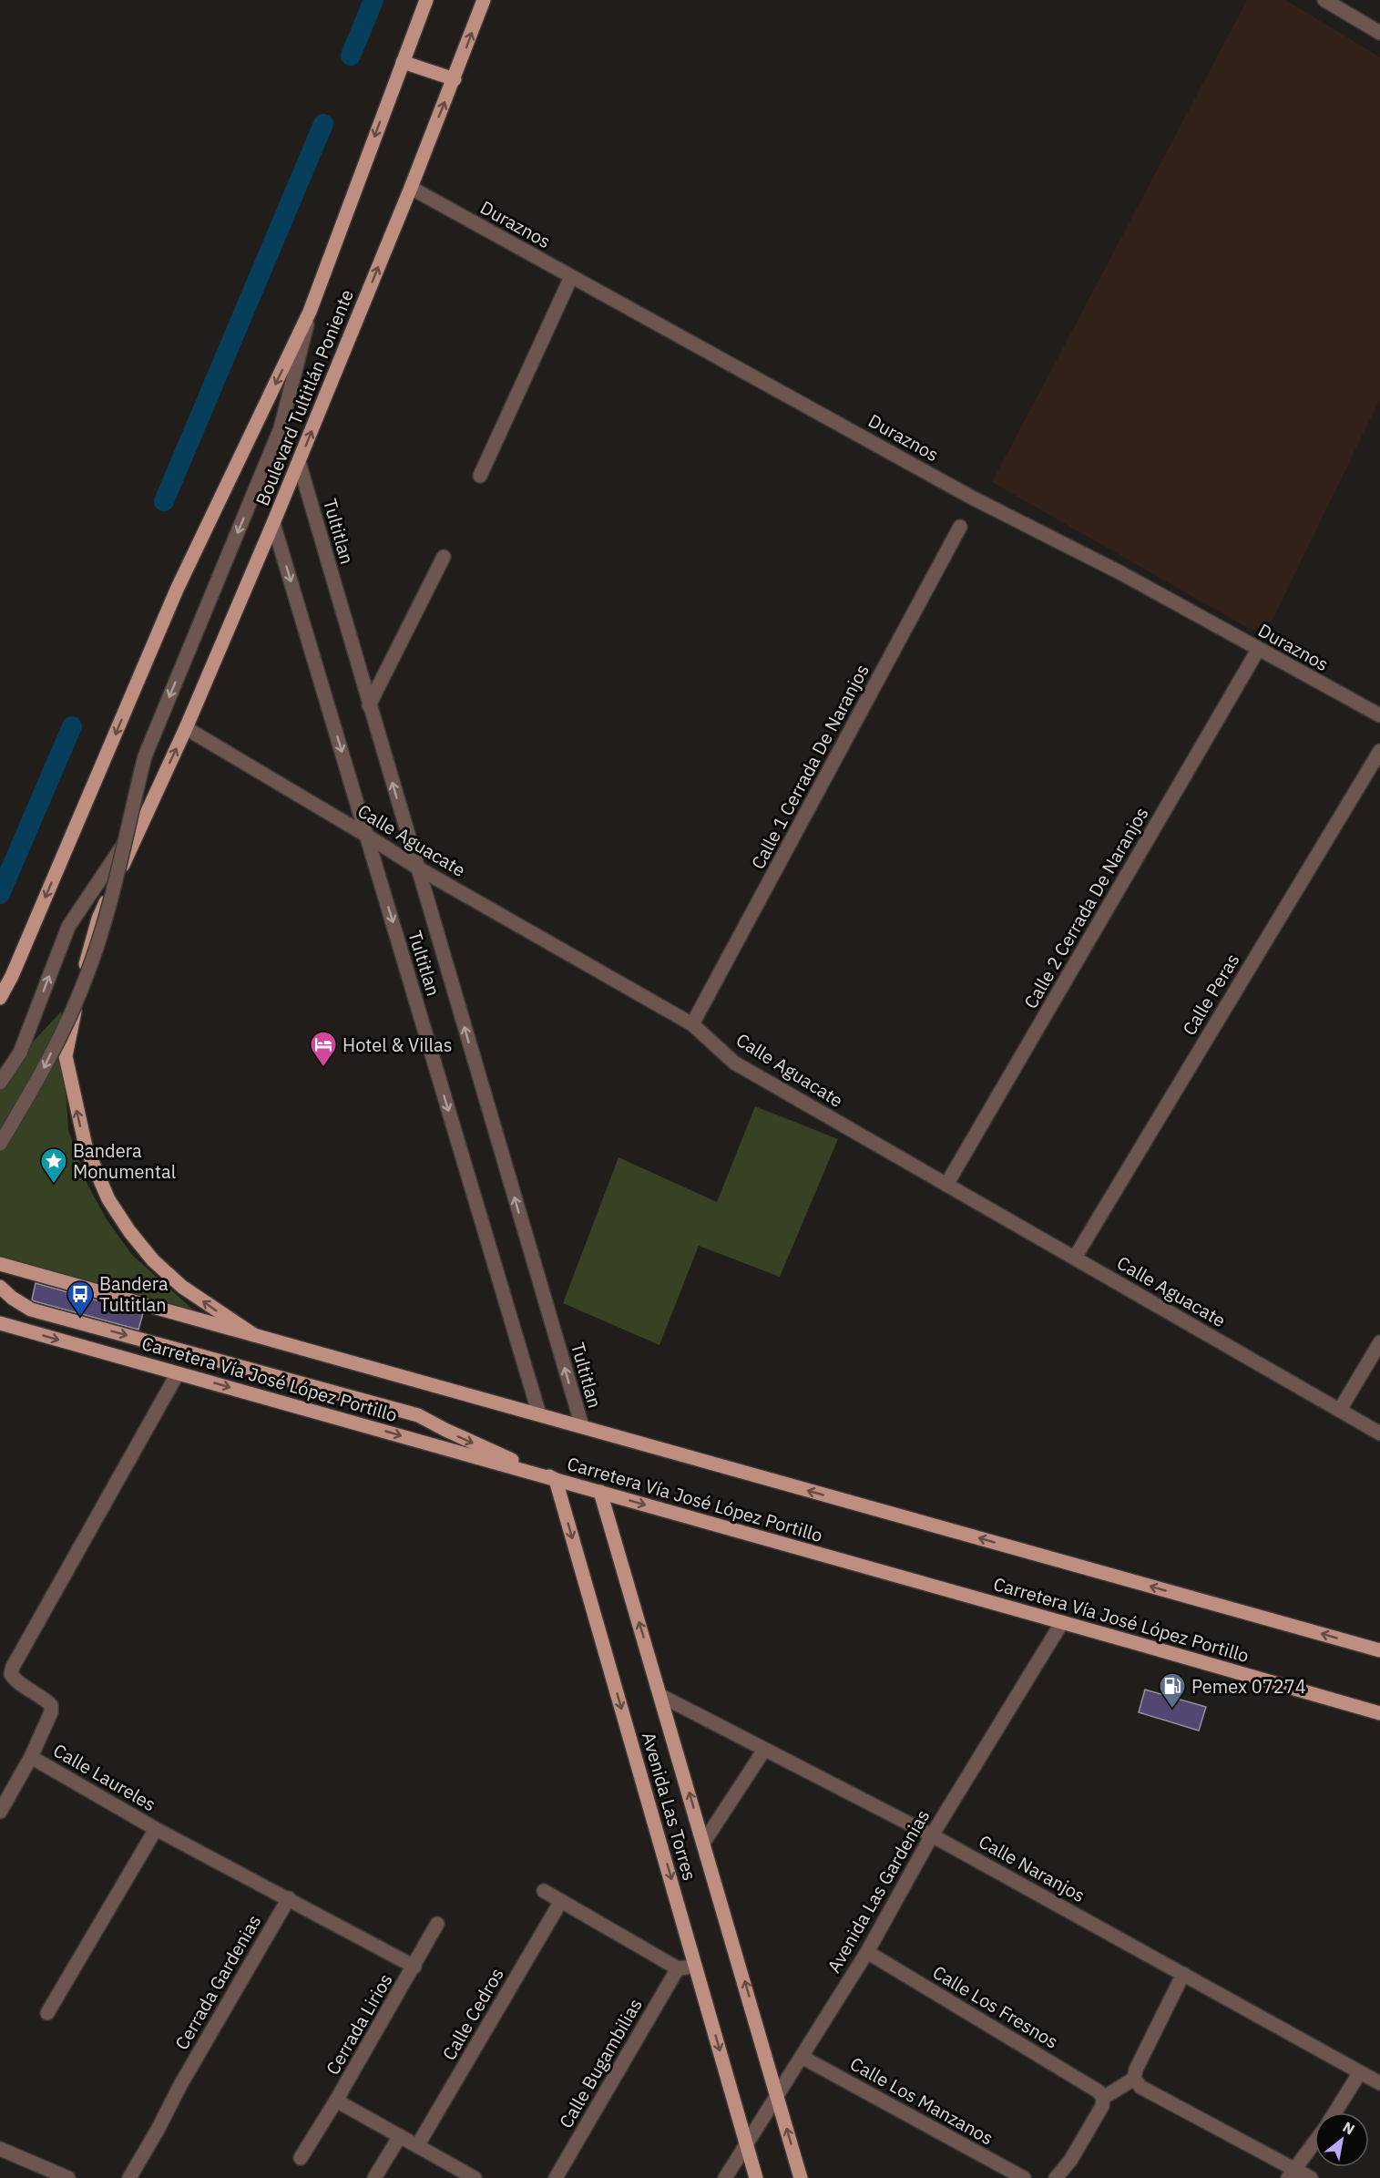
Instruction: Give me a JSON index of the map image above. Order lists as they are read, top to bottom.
{
  "streets": {
    "main road": ["Boulevard Tultitlán Poniente", "Carretera Vía José López Portillo", "Avenida Las Torres"],
    "street": [
      "Duraznos",
      "Tultitlan",
      "Calle 1 Cerrada De Naranjos",
      "Calle Aguacate",
      "Calle 2 Cerrada De Naranjos",
      "Calle Peras",
      "Calle Laureles",
      "Calle Naranjos",
      "Avenida Las Gardenias",
      "Cerrada Gardenias",
      "Calle Los Fresnos",
      "Calle Cedros",
      "Cerrada Lirios",
      "Calle Bugambilias",
      "Calle Los Manzanos"
    ]
  },
  "crossings": [
    ["Duraznos", "Boulevard Tultitlán Poniente"],
    ["Duraznos", "Calle 2 Cerrada De Naranjos"],
    ["Boulevard Tultitlán Poniente", "Tultitlan"],
    ["Boulevard Tultitlán Poniente", "Calle Aguacate"],
    ["Boulevard Tultitlán Poniente", "Carretera Vía José López Portillo"],
    ["Tultitlan", "Calle Aguacate"],
    ["Tultitlan", "Carretera Vía José López Portillo"],
    ["Calle 1 Cerrada De Naranjos", "Calle Aguacate"],
    ["Calle Aguacate", "Calle 2 Cerrada De Naranjos"],
    ["Calle Aguacate", "Calle Peras"],
    ["Carretera Vía José López Portillo", "Calle Laureles"],
    ["Carretera Vía José López Portillo", "Avenida Las Torres"],
    ["Carretera Vía José López Portillo", "Avenida Las Gardenias"],
    ["Calle Laureles", "Cerrada Gardenias"],
    ["Calle Laureles", "Cerrada Lirios"],
    ["Avenida Las Torres", "Calle Naranjos"],
    ["Avenida Las Torres", "Avenida Las Gardenias"],
    ["Calle Naranjos", "Avenida Las Gardenias"],
    ["Avenida Las Gardenias", "Calle Los Fresnos"],
    ["Avenida Las Gardenias", "Calle Los Manzanos"]
  ],
  "places": {
    "hotel": ["Hotel & Villas"],
    "place": ["Bandera Monumental"],
    "bus stop": ["Bandera Tultitlan"],
    "fuel station": ["Pemex 07274"]
  },
  "north": "top right"
}
